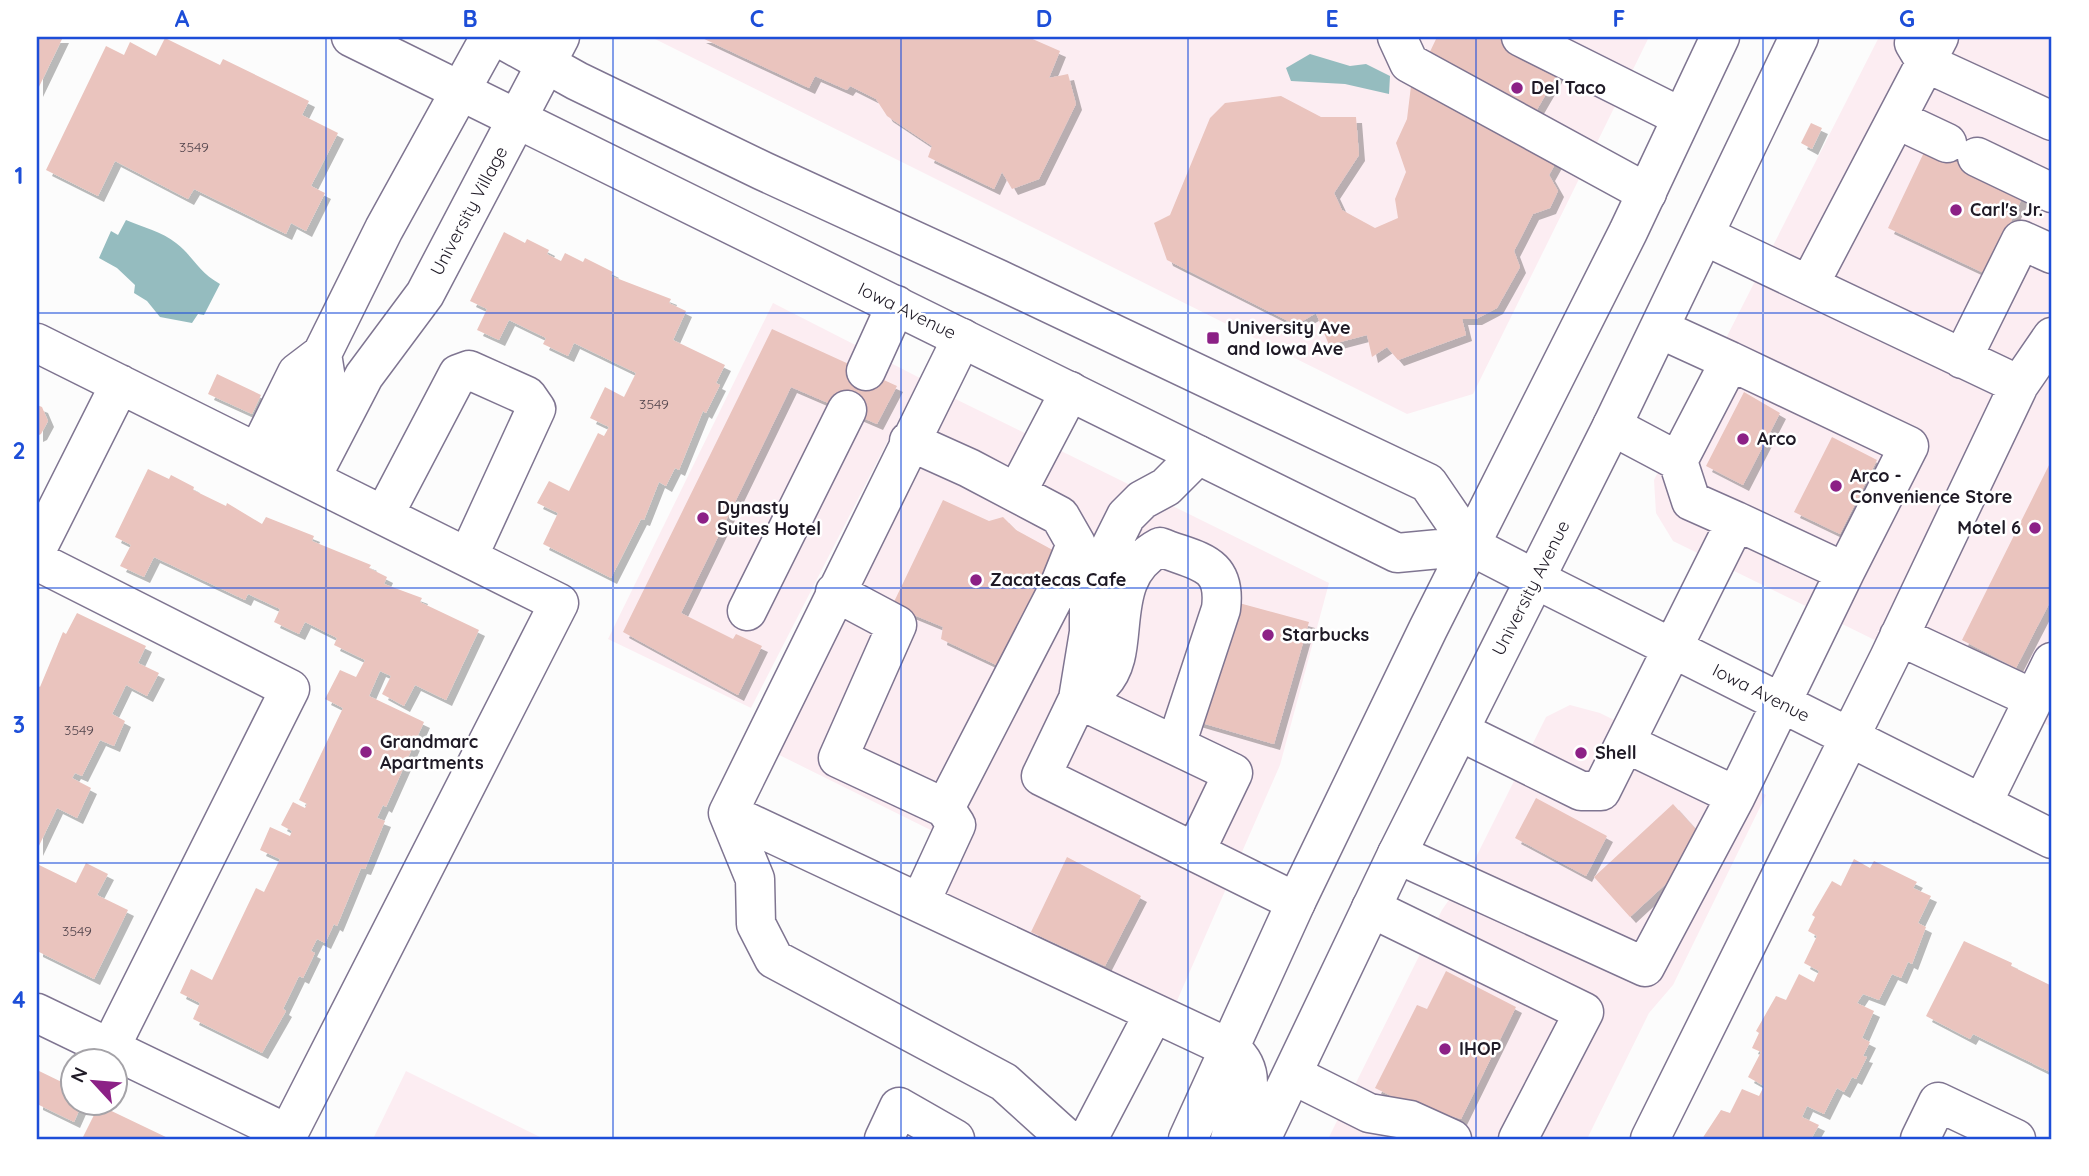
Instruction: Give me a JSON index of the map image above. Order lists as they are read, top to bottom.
{
  "streets": {
    "main road": ["University Village", "Iowa Avenue", "University Avenue"]
  },
  "crossings": [
    ["University Village", "Iowa Avenue"],
    ["Iowa Avenue", "University Avenue"]
  ],
  "places": {
    "other": [
      "Del Taco",
      "Carl's Jr.",
      "Arco",
      "Arco - Convenience Store",
      "Dynasty Suites Hotel",
      "Motel 6",
      "Zacatecas Cafe",
      "Starbucks",
      "Grandmarc Apartments",
      "Shell",
      "IHOP"
    ],
    "transit": ["University Ave and Iowa Ave"]
  },
  "house_numbers": [
    "3549",
    "3549",
    "3549",
    "3549"
  ],
  "north": "top left",
  "grid": {
    "columns": [
      "A",
      "B",
      "C",
      "D",
      "E",
      "F",
      "G"
    ],
    "rows": [
      "1",
      "2",
      "3",
      "4"
    ]
  }
}
